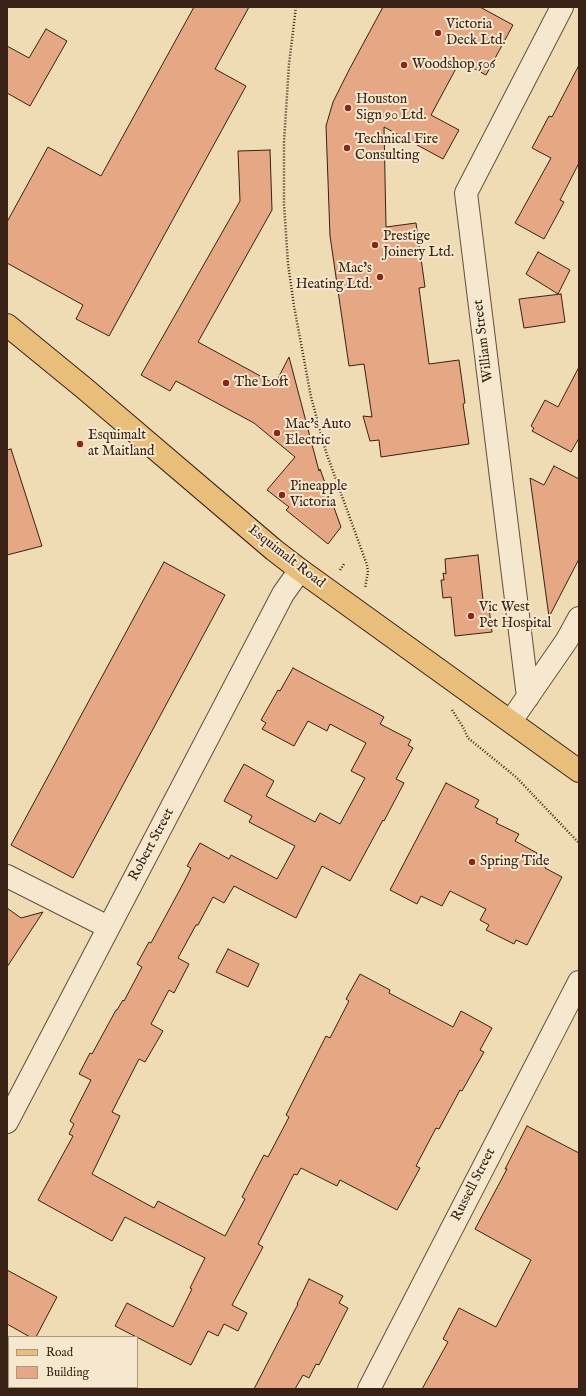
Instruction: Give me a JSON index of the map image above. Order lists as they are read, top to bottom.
{
  "streets": {
    "main road": ["Esquimalt Road"],
    "street": ["William Street", "Robert Street", "Russell Street"]
  },
  "crossings": [
    ["Esquimalt Road", "Robert Street"]
  ],
  "places": [
    "Victoria Deck Ltd.",
    "Woodshop 506",
    "Houston Sign 90 Ltd.",
    "Technical Fire Consulting",
    "Prestige Joinery Ltd.",
    "Mac's Heating Ltd.",
    "The Loft",
    "Mac's Auto Electric",
    "Esquimalt at Maitland",
    "Pineapple Victoria",
    "Vic West Pet Hospital",
    "Spring Tide"
  ],
  "legend": ["Road", "Building"]
}
